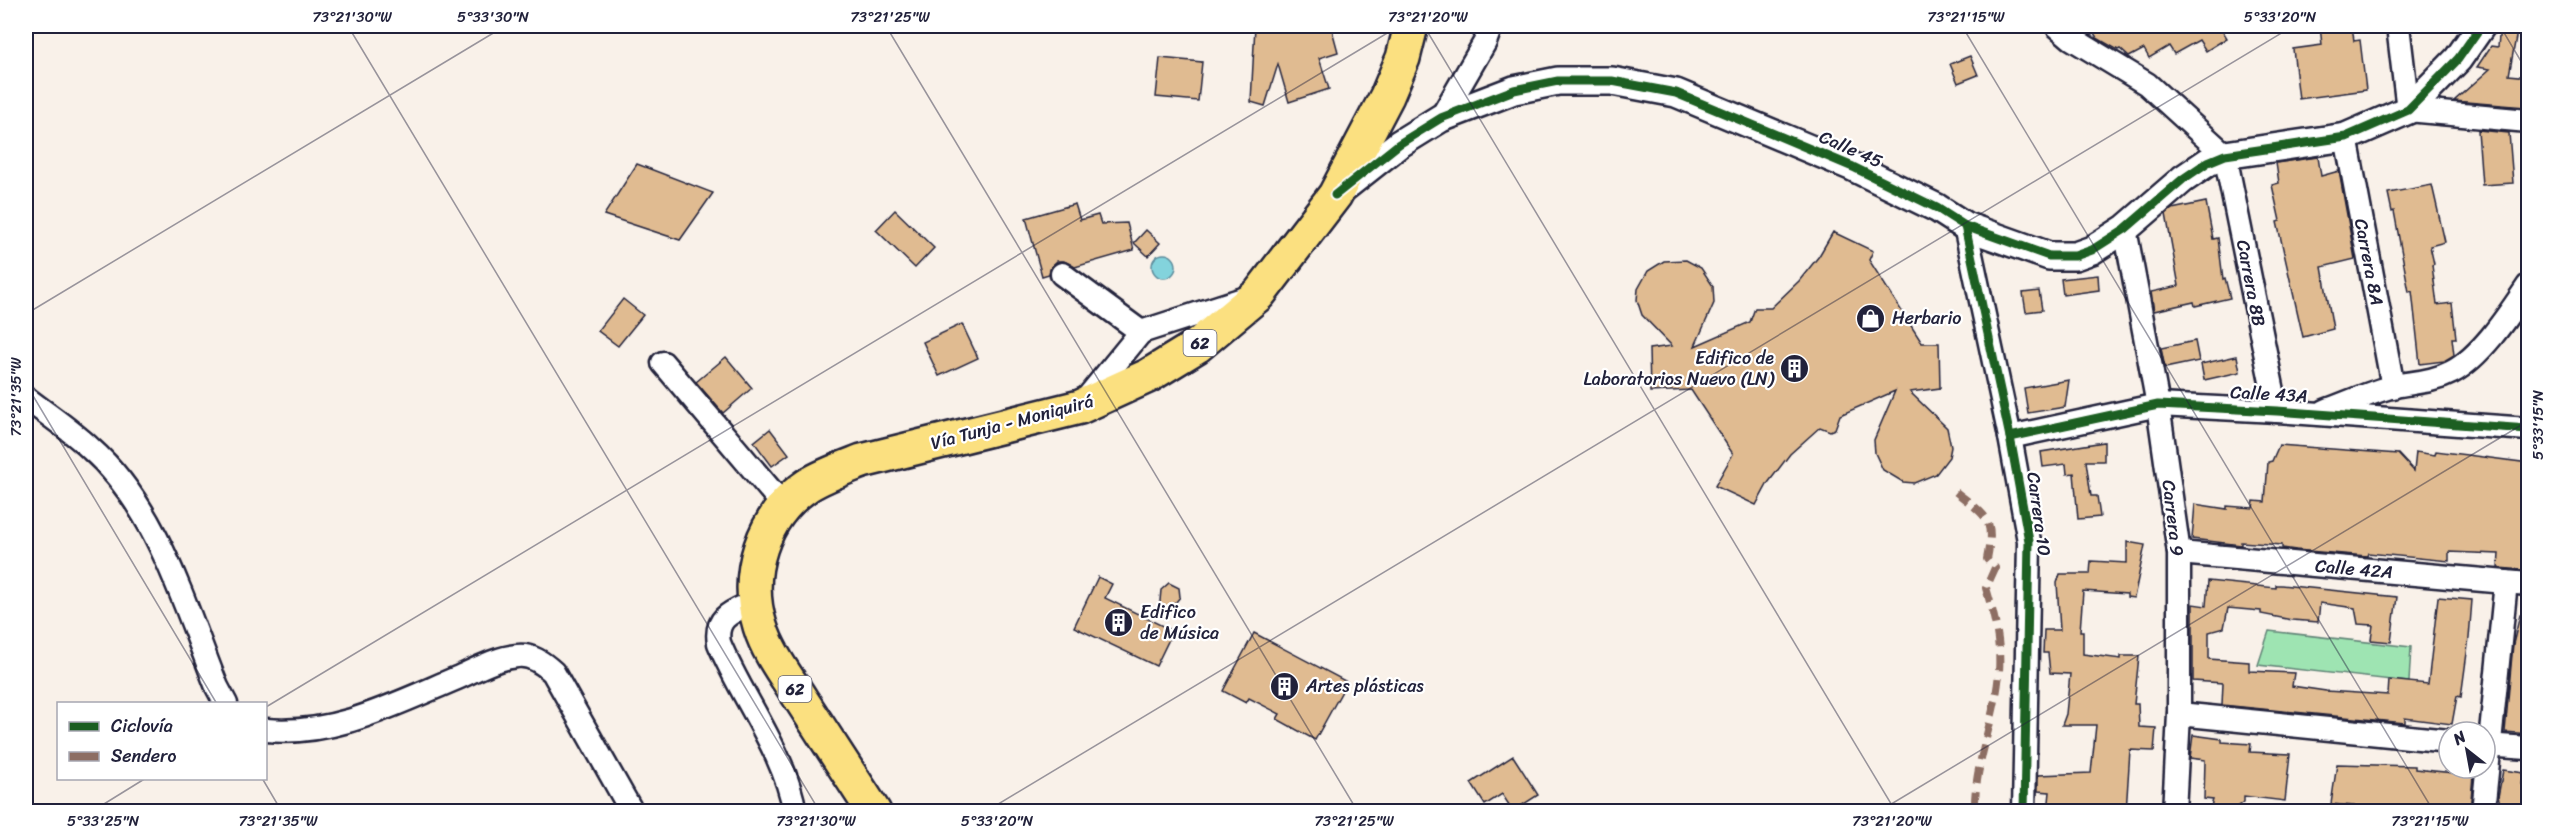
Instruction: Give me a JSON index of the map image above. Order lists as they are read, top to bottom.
{
  "streets": {
    "main road": ["62", "Vía Tunja - Moniquirá"],
    "street": [
      "Calle 45",
      "Carrera 8A",
      "Carrera 8B",
      "Calle 43A",
      "Carrera 10",
      "Carrera 9",
      "Calle 42A"
    ]
  },
  "crossings": [
    ["Calle 45", "Carrera 8A"],
    ["Calle 45", "Carrera 8B"],
    ["Calle 45", "Vía Tunja - Moniquirá"],
    ["Calle 45", "Carrera 10"],
    ["Calle 45", "Carrera 9"],
    ["Carrera 8B", "Calle 43A"],
    ["Calle 43A", "Carrera 10"],
    ["Calle 43A", "Carrera 9"],
    ["Carrera 9", "Calle 42A"]
  ],
  "places": {
    "shop": ["Herbario"],
    "building": ["Edifico de Laboratorios Nuevo (LN)", "Edifico de Música", "Artes plásticas"]
  },
  "legend": ["Ciclovía", "Sendero"],
  "north": "top left",
  "coordinates": [
    "73°21'30\"W",
    "5°33'30\"N",
    "73°21'25\"W",
    "73°21'20\"W",
    "73°21'15\"W",
    "5°33'20\"N",
    "73°21'35\"W",
    "5°33'15\"N",
    "5°33'25\"N"
  ]
}
